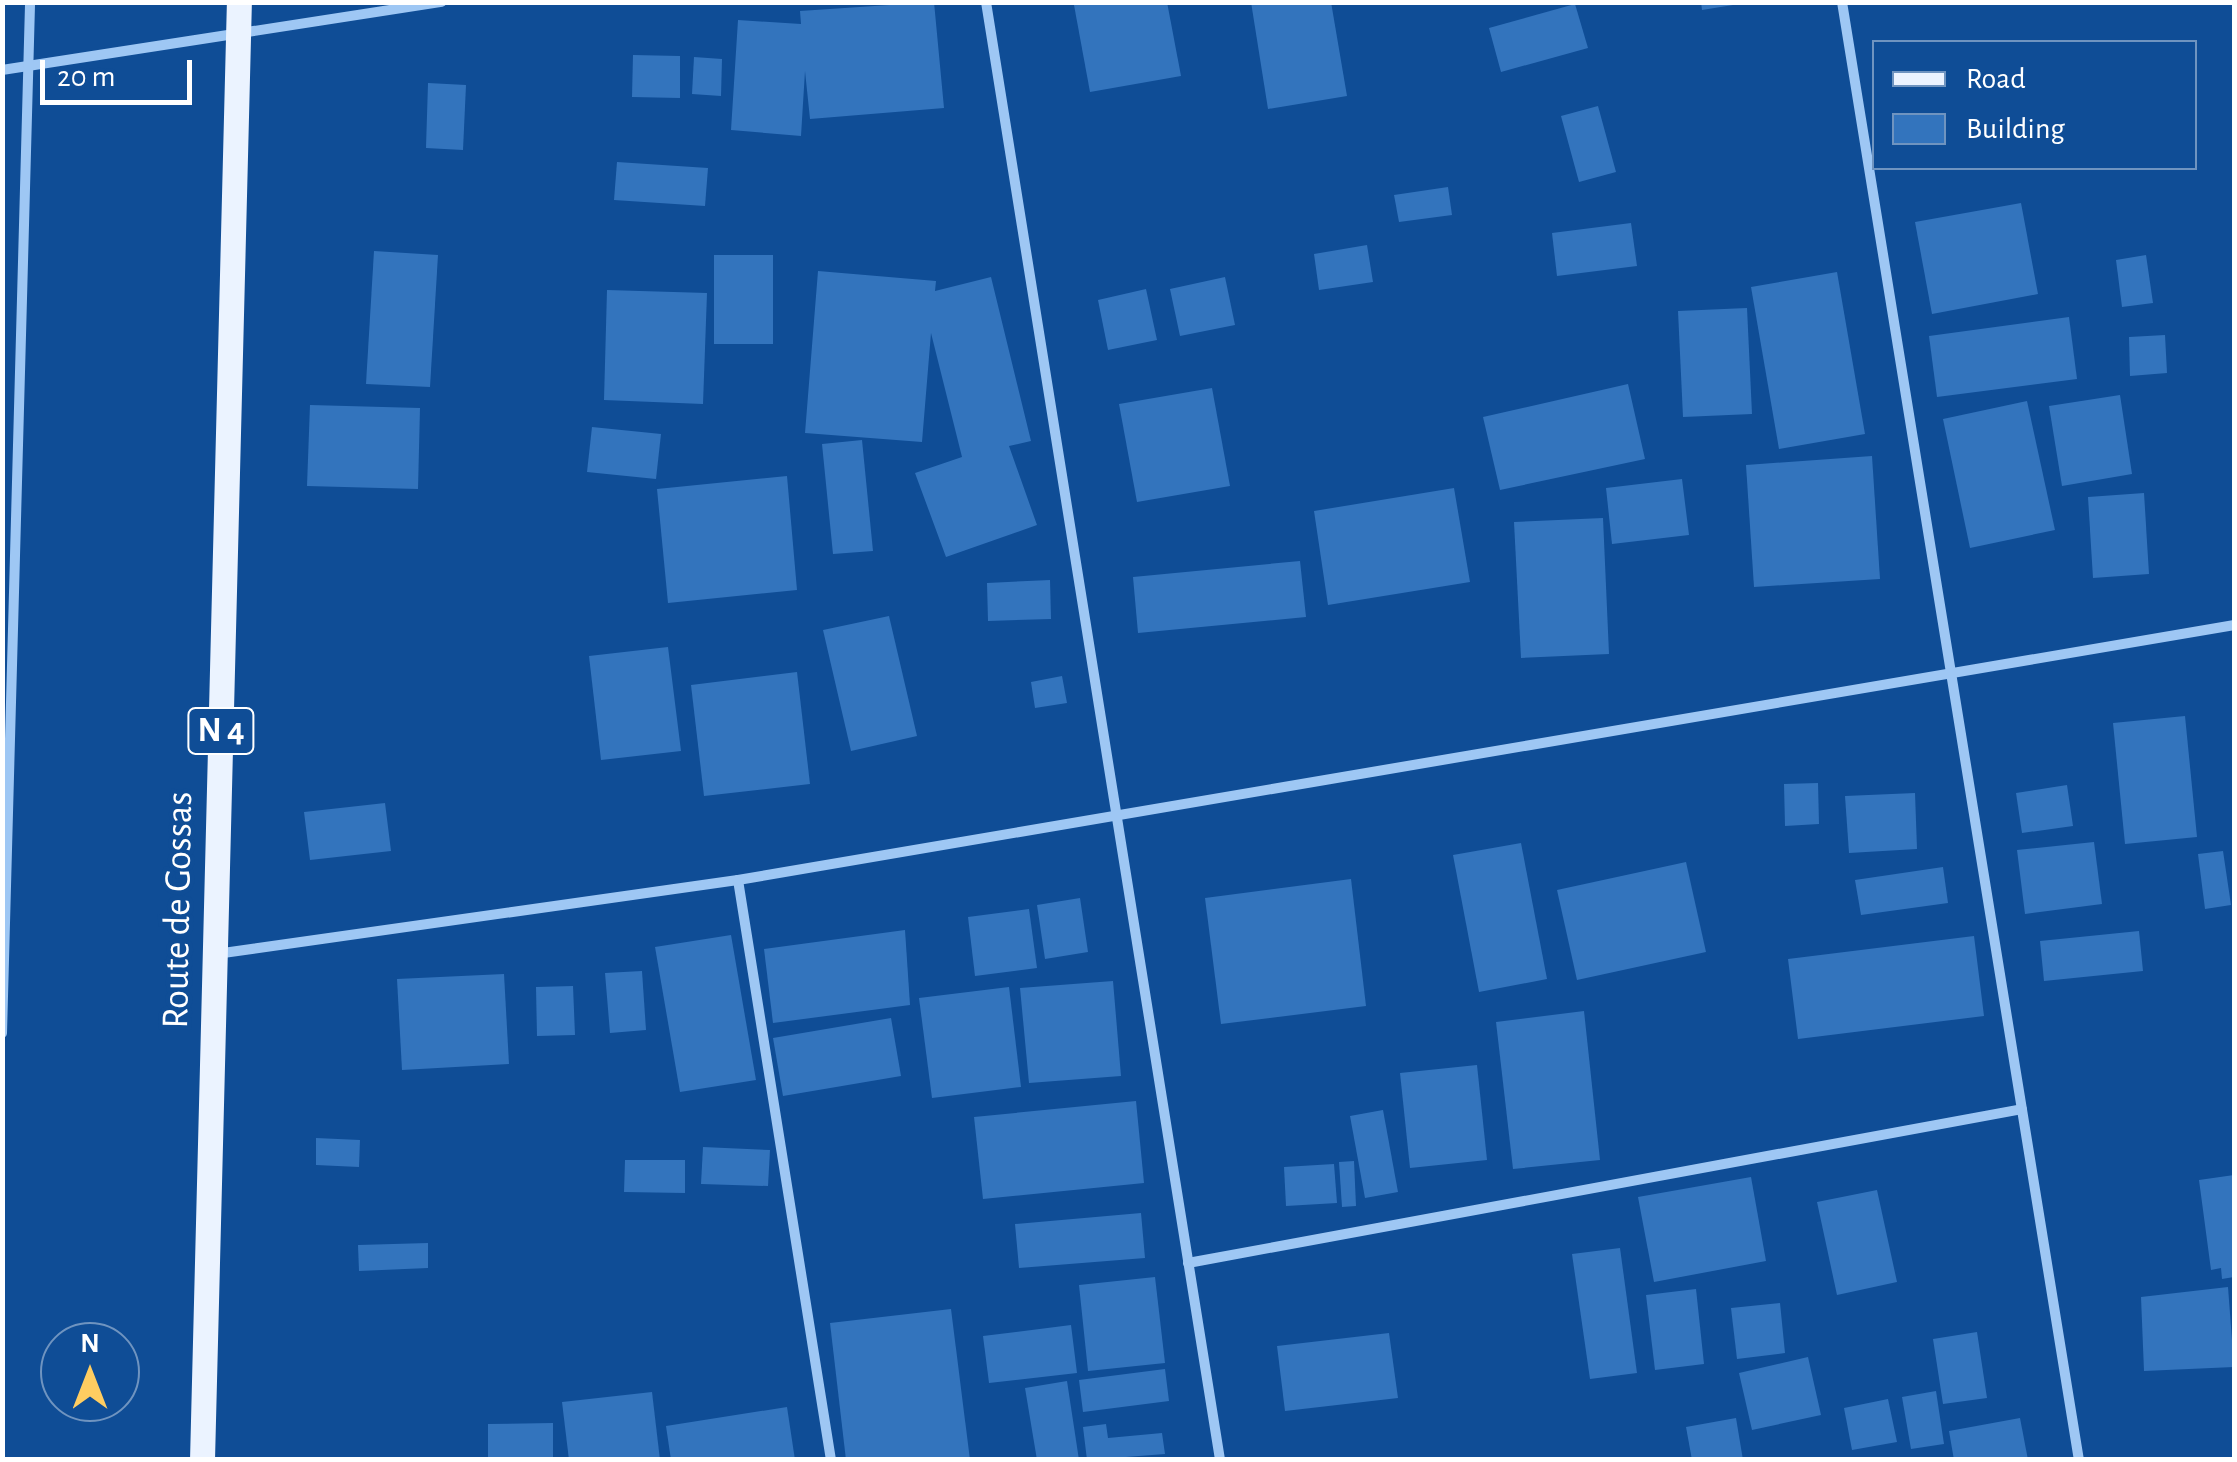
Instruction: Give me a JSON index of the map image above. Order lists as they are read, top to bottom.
{
  "streets": {
    "main road": ["N 4", "Route de Gossas"]
  },
  "legend": ["Road", "Building"],
  "scale_bar": "20 m",
  "north": "top"
}
